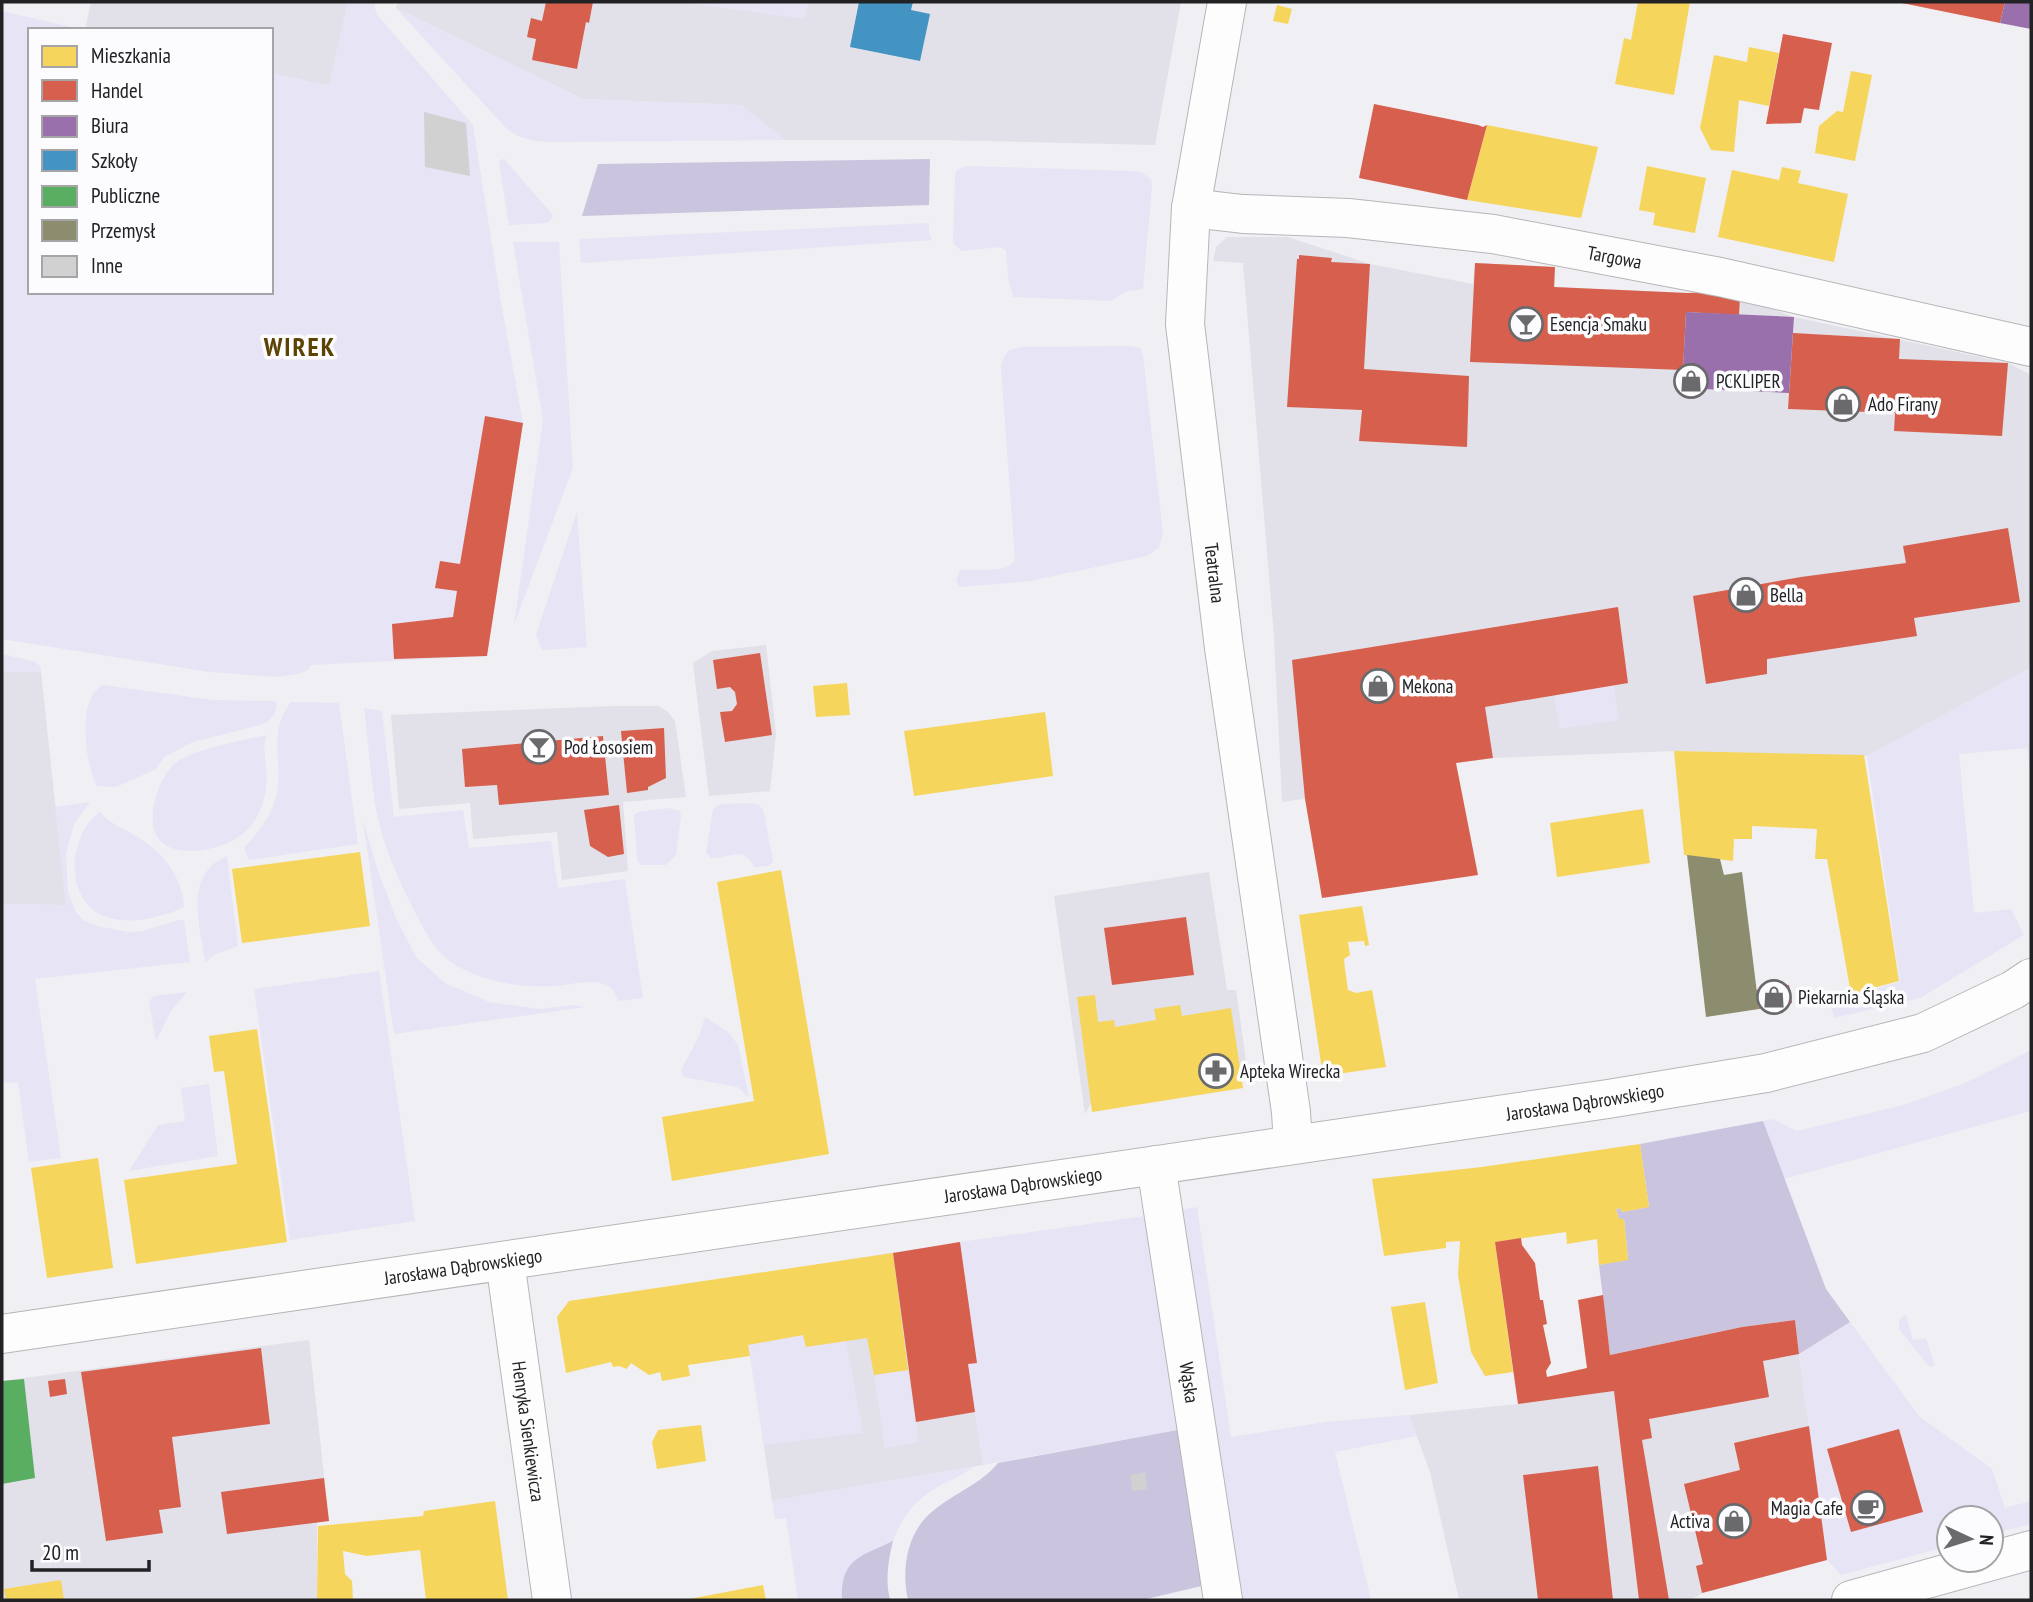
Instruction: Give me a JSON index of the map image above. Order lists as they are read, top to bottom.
{
  "streets": {
    "street": [
      "Targowa",
      "Teatralna",
      "Jarosława Dąbrowskiego",
      "Wąska",
      "Henryka Sienkiewicza"
    ]
  },
  "crossings": [
    ["Targowa", "Teatralna"],
    ["Teatralna", "Jarosława Dąbrowskiego"],
    ["Jarosława Dąbrowskiego", "Wąska"],
    ["Jarosława Dąbrowskiego", "Henryka Sienkiewicza"]
  ],
  "districts": ["WIREK"],
  "places": {
    "bar": ["Esencja Smaku", "Pod Łososiem"],
    "shop": [
      "PCKLIPER",
      "Ado Firany",
      "Bella",
      "Mekona",
      "Piekarnia Śląska",
      "Activa"
    ],
    "pharmacy": ["Apteka Wirecka"],
    "cafe": ["Magia Cafe"]
  },
  "legend": [
    "Mieszkania",
    "Handel",
    "Biura",
    "Szkoły",
    "Publiczne",
    "Przemysł",
    "Inne"
  ],
  "scale_bar": "20 m",
  "north": "right"
}
